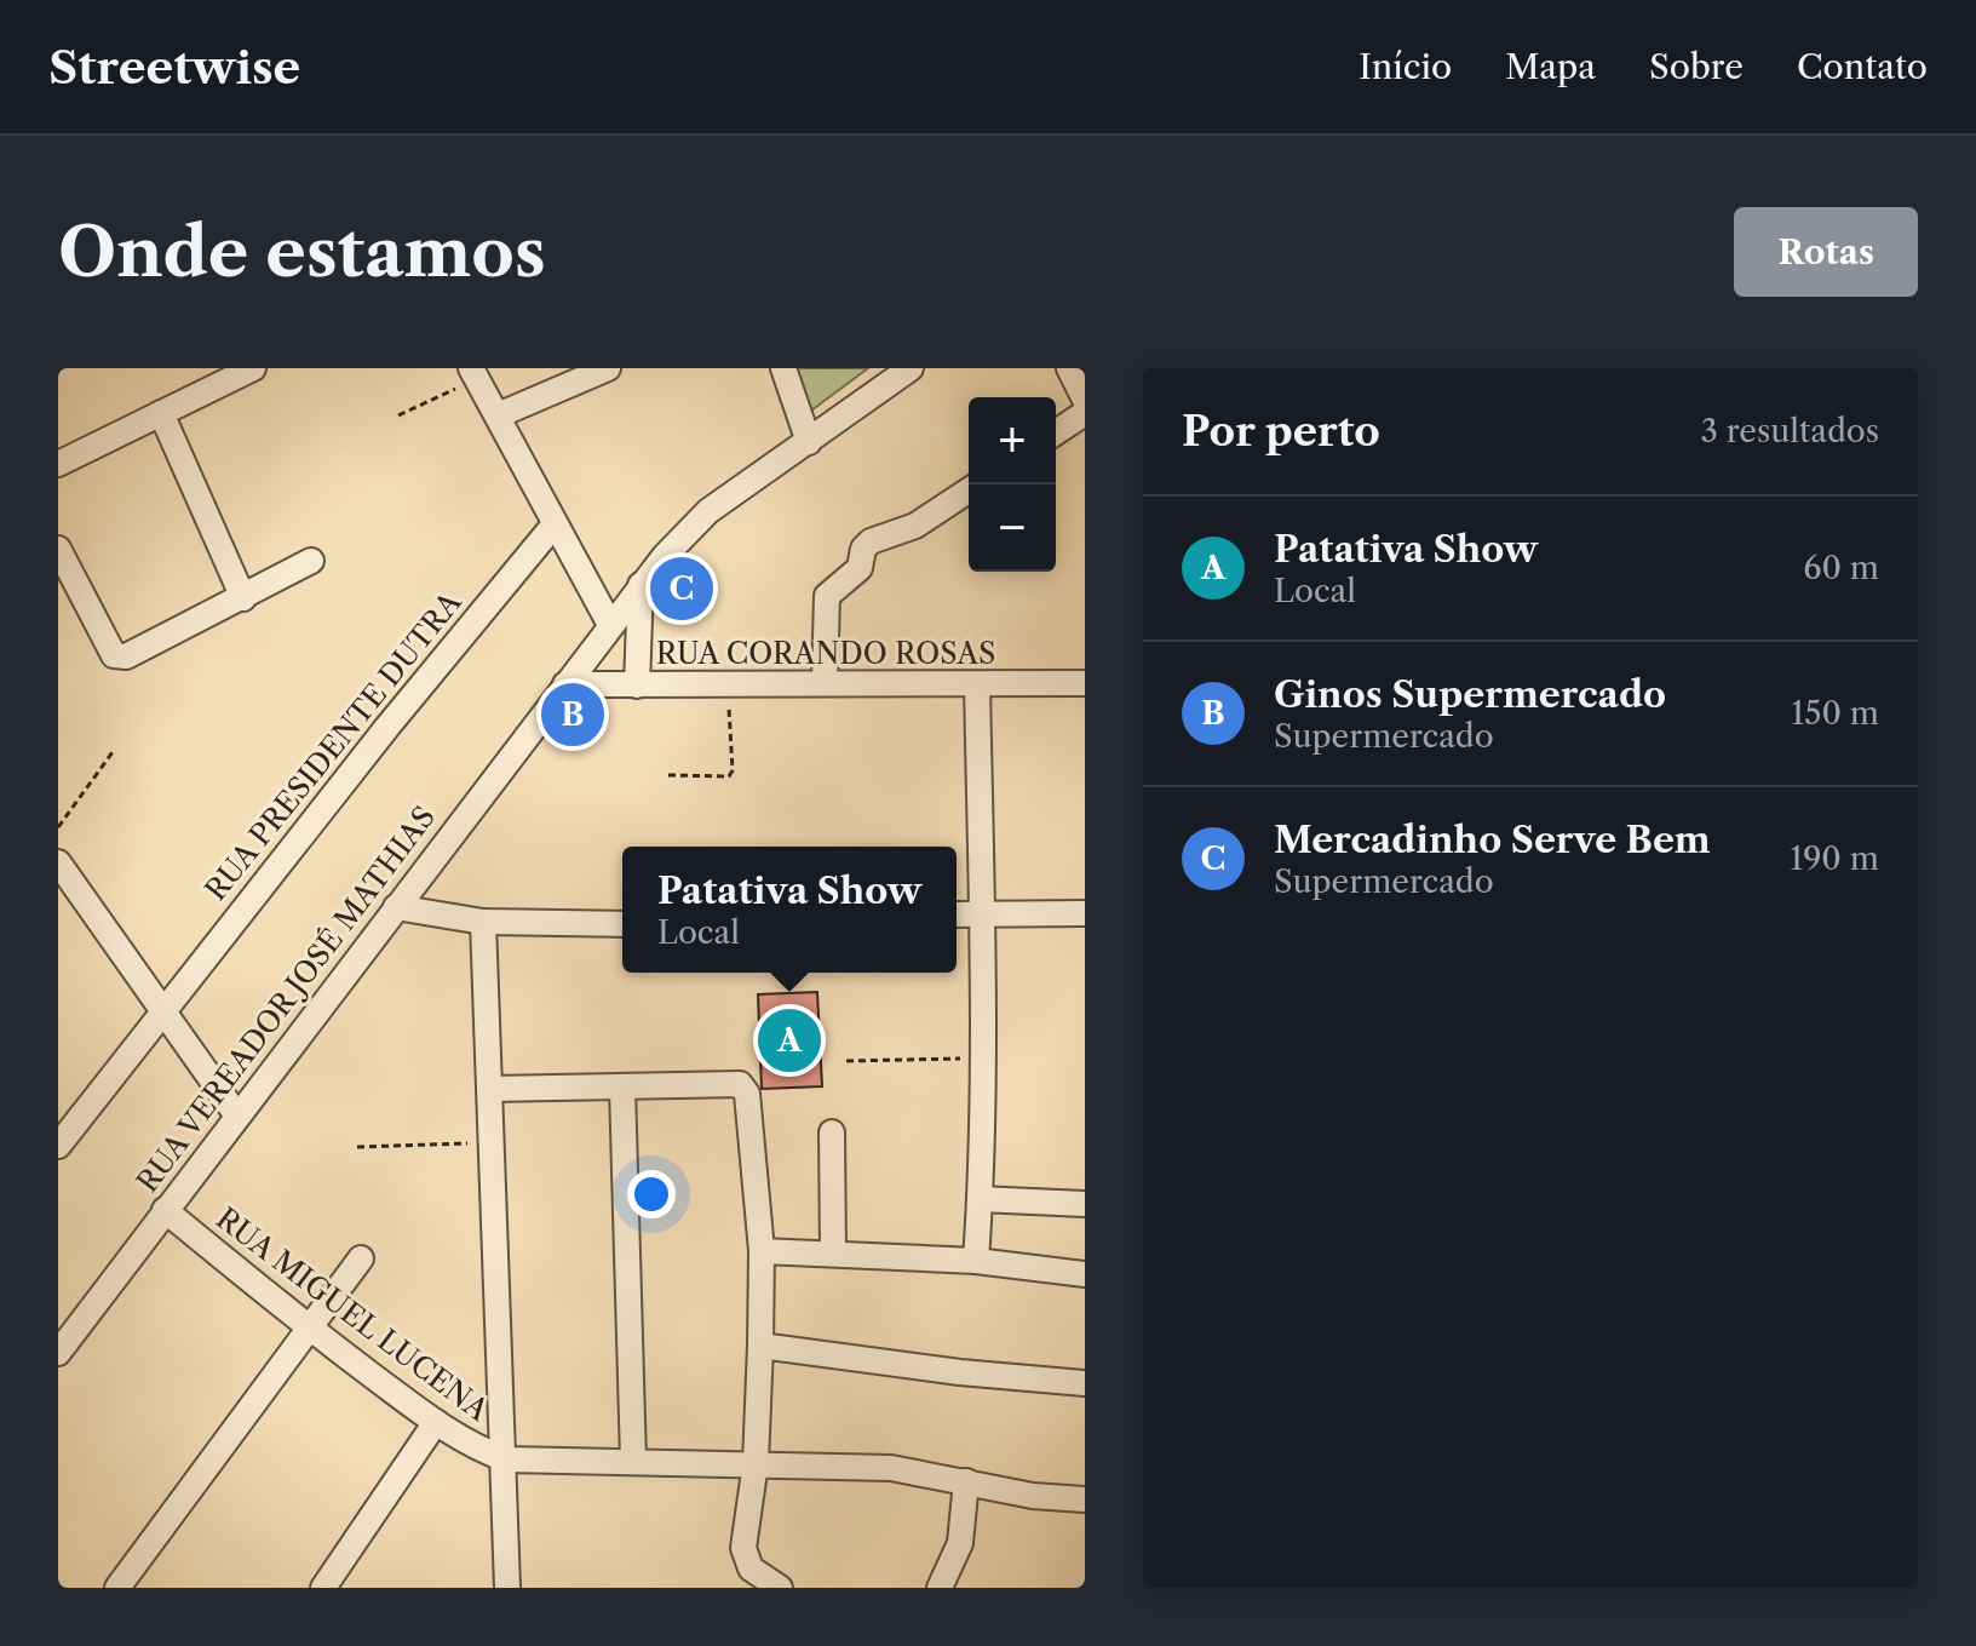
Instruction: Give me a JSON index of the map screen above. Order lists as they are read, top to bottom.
{
  "streets": {
    "street": [
      "RUA CORANDO ROSAS",
      "RUA PRESIDENTE DUTRA",
      "RUA VEREADOR JOSÉ MATHIAS",
      "RUA MIGUEL LUCENA"
    ]
  },
  "crossings": [
    ["RUA CORANDO ROSAS", "RUA VEREADOR JOSÉ MATHIAS"],
    ["RUA VEREADOR JOSÉ MATHIAS", "RUA MIGUEL LUCENA"]
  ],
  "page": {
    "header": "Streetwise",
    "nav": [
      "Início",
      "Mapa",
      "Sobre",
      "Contato"
    ],
    "buttons": "Rotas",
    "title": "Onde estamos",
    "heading": ["Por perto", "3 resultados"],
    "map_buttons": ["+", "−"],
    "list": [
      {
        "mark": "A",
        "name": "Patativa Show",
        "note": "Local",
        "value": "60 m"
      },
      {
        "mark": "B",
        "name": "Ginos Supermercado",
        "note": "Supermercado",
        "value": "150 m"
      },
      {
        "mark": "C",
        "name": "Mercadinho Serve Bem",
        "note": "Supermercado",
        "value": "190 m"
      }
    ],
    "pins": ["C", "B", "A"],
    "popup": ["Patativa Show", "Local"]
  }
}
